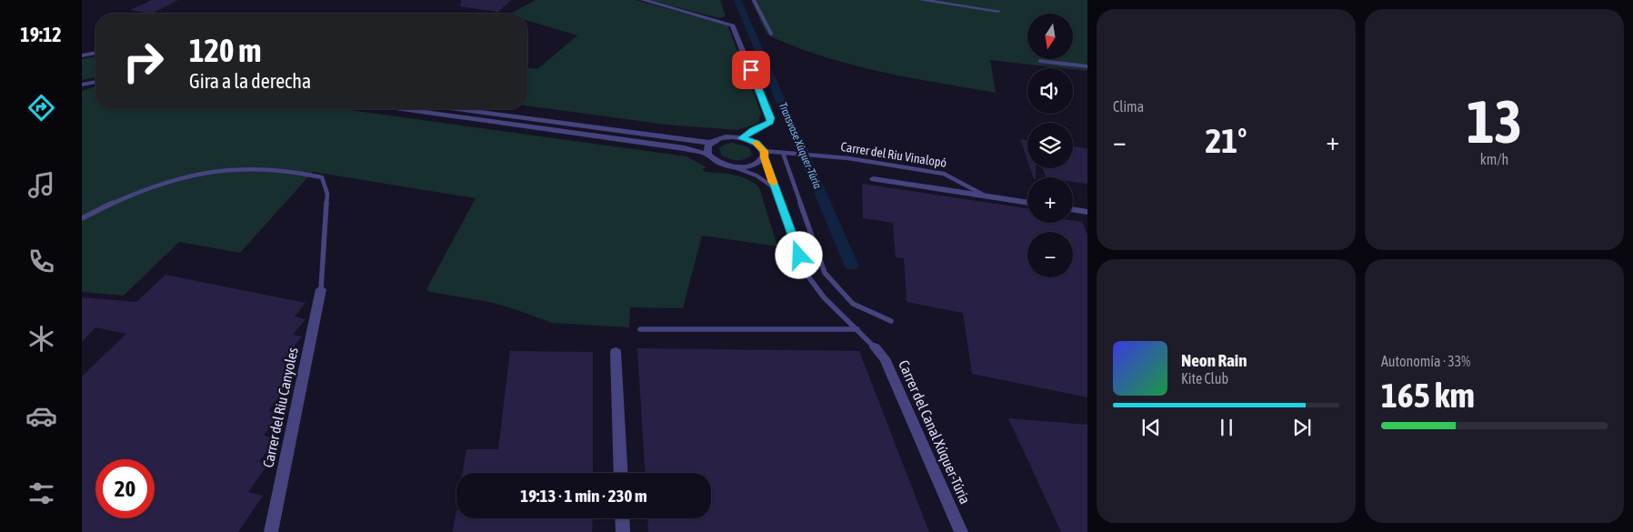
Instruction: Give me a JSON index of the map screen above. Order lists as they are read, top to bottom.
{
  "streets": {
    "street": ["Carrer del Riu Vinalopó", "Carrer del Riu Canyoles", "Carrer del Canal Xúquer-Túria"]
  },
  "water": ["Transvase Xùquer-Tùria"],
  "north": "bottom",
  "page": {
    "tabs": "19:12",
    "tile": [
      "Clima",
      ["13", "km/h"],
      ["Autonomía · 33%", "165 km"]
    ],
    "map_buttons": ["+", "−"],
    "turn": ["120 m", "Gira a la derecha"],
    "heat": ["−", "21°", "+"],
    "song": ["Neon Rain", "Kite Club"],
    "limit": "20",
    "trip": "19:13 · 1 min · 230 m"
  }
}
